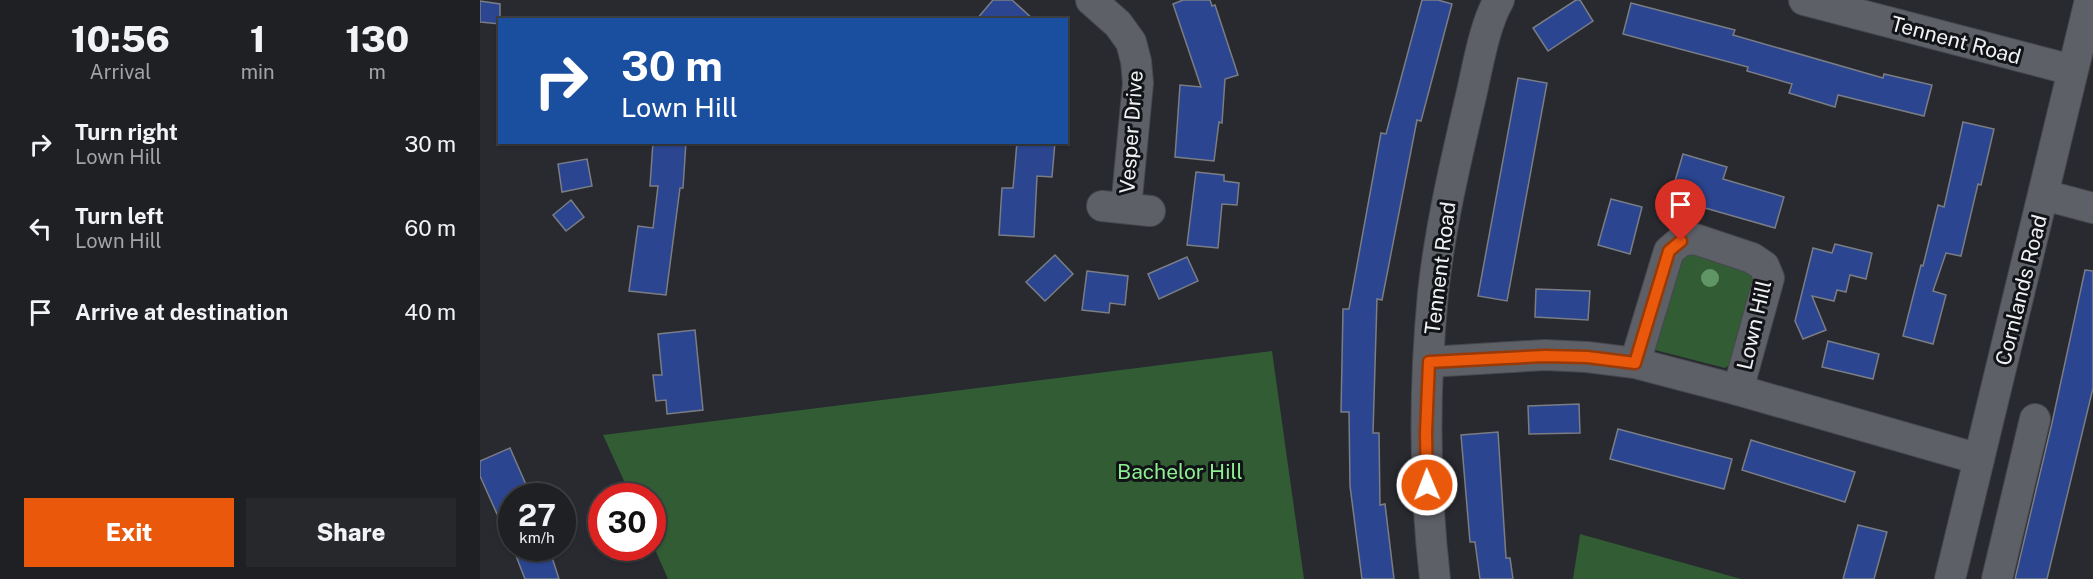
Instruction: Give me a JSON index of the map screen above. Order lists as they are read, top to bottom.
{
  "streets": {
    "street": [
      "Tennent Road",
      "Vesper Drive",
      "Cornlands Road",
      "Lown Hill"
    ]
  },
  "crossings": [
    ["Tennent Road", "Cornlands Road"],
    ["Tennent Road", "Lown Hill"],
    ["Cornlands Road", "Lown Hill"]
  ],
  "parks": ["Bachelor Hill"],
  "page": {
    "eta": [
      "10:56",
      "Arrival",
      "1",
      "min",
      "130",
      "m"
    ],
    "turn": ["30 m", "Lown Hill"],
    "list": [
      {
        "name": "Turn right",
        "note": "Lown Hill",
        "value": "30 m"
      },
      {
        "name": "Turn left",
        "note": "Lown Hill",
        "value": "60 m"
      },
      {
        "name": "Arrive at destination",
        "value": "40 m"
      }
    ],
    "speed": "27 km/h",
    "limit": "30",
    "buttons": ["Exit", "Share"]
  }
}
